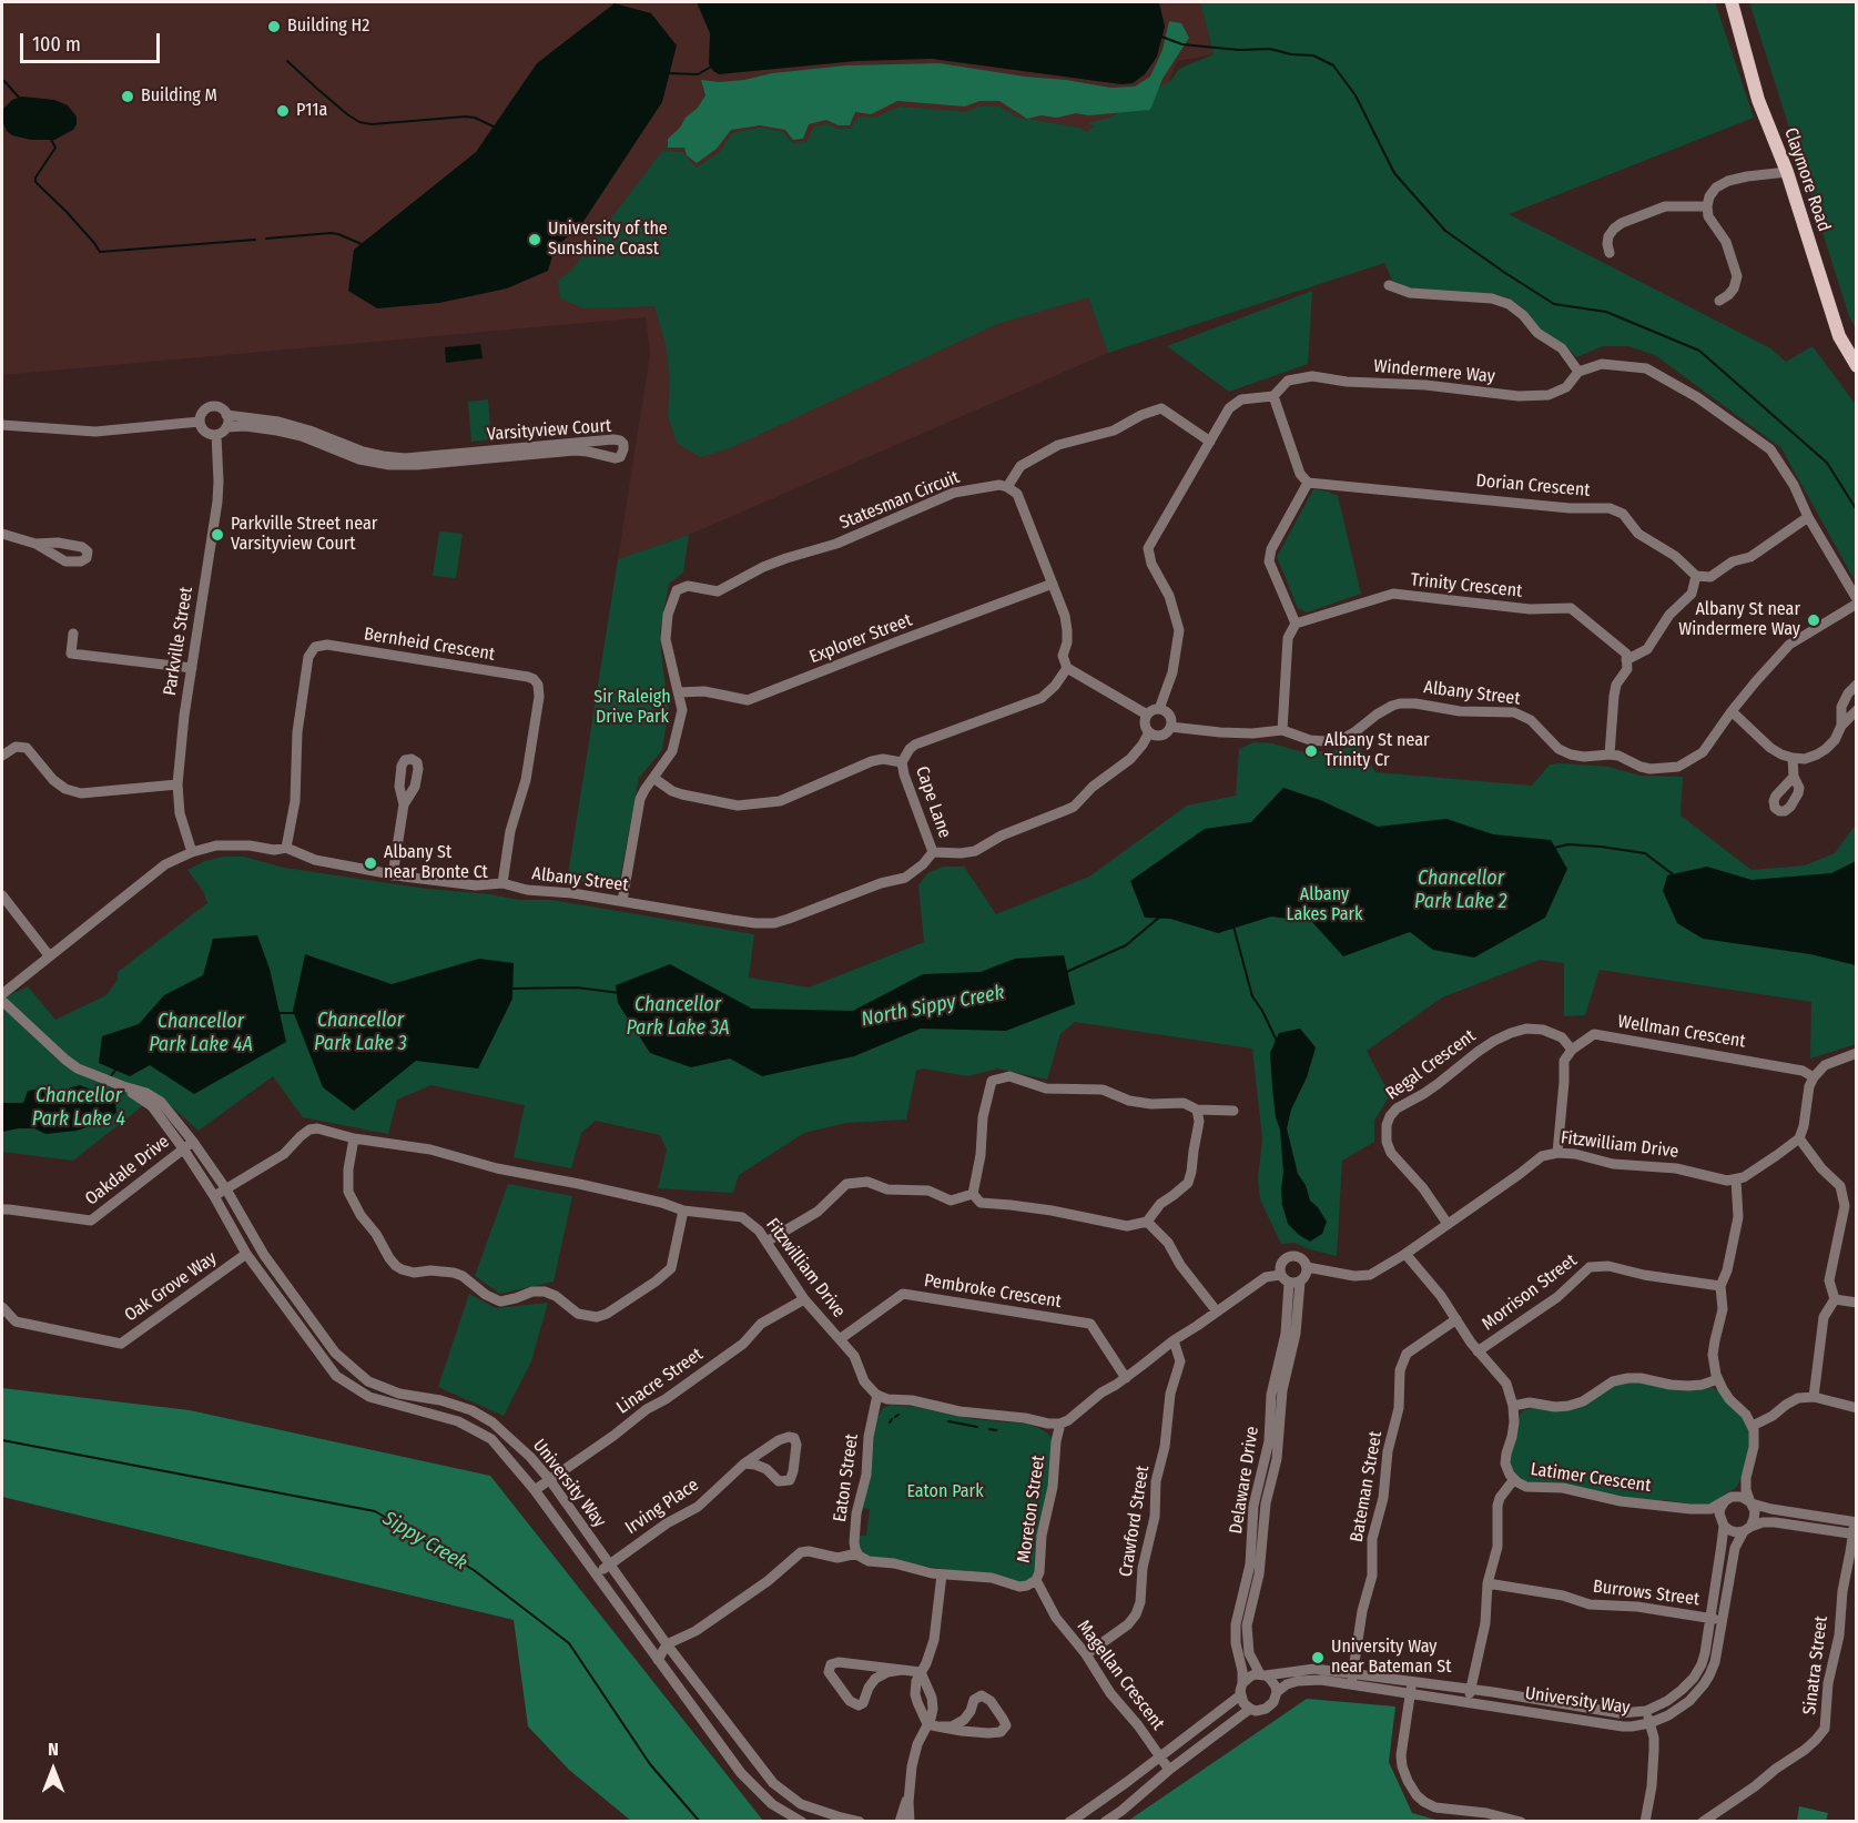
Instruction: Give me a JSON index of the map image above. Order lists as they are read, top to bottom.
{
  "streets": {
    "main road": ["Claymore Road"],
    "street": [
      "Windermere Way",
      "Varsityview Court",
      "Dorian Crescent",
      "Statesman Circuit",
      "Trinity Crescent",
      "Explorer Street",
      "Parkville Street",
      "Bernheid Crescent",
      "Albany Street",
      "Cape Lane",
      "Wellman Crescent",
      "Regal Crescent",
      "Fitzwilliam Drive",
      "Oakdale Drive",
      "Oak Grove Way",
      "Pembroke Crescent",
      "Morrison Street",
      "Linacre Street",
      "Eaton Street",
      "Latimer Crescent",
      "Delaware Drive",
      "University Way",
      "Bateman Street",
      "Irving Place",
      "Moreton Street",
      "Crawford Street",
      "Burrows Street",
      "Sinatra Street",
      "Magellan Crescent"
    ]
  },
  "crossings": [
    ["Windermere Way", "Albany Street"],
    ["Varsityview Court", "Parkville Street"],
    ["Statesman Circuit", "Explorer Street"],
    ["Parkville Street", "Albany Street"],
    ["Bernheid Crescent", "Albany Street"],
    ["Albany Street", "Cape Lane"],
    ["Wellman Crescent", "Regal Crescent"],
    ["Regal Crescent", "Fitzwilliam Drive"],
    ["Fitzwilliam Drive", "Pembroke Crescent"],
    ["Fitzwilliam Drive", "Linacre Street"],
    ["Fitzwilliam Drive", "Eaton Street"],
    ["Fitzwilliam Drive", "Latimer Crescent"],
    ["Fitzwilliam Drive", "Delaware Drive"],
    ["Fitzwilliam Drive", "University Way"],
    ["Oakdale Drive", "University Way"],
    ["Oak Grove Way", "University Way"],
    ["Morrison Street", "Latimer Crescent"],
    ["Linacre Street", "University Way"],
    ["Latimer Crescent", "University Way"],
    ["Latimer Crescent", "Bateman Street"],
    ["Delaware Drive", "University Way"],
    ["University Way", "Bateman Street"],
    ["University Way", "Irving Place"],
    ["University Way", "Burrows Street"],
    ["Moreton Street", "Magellan Crescent"],
    ["Crawford Street", "Magellan Crescent"]
  ],
  "water": [
    "Chancellor Park Lake 2",
    "Chancellor Park Lake 3A",
    "North Sippy Creek",
    "Chancellor Park Lake 3",
    "Chancellor Park Lake 4A",
    "Chancellor Park Lake 4",
    "Sippy Creek"
  ],
  "parks": ["Sir Raleigh Drive Park", "Albany Lakes Park", "Eaton Park"],
  "places": [
    "Building H2",
    "Building M",
    "P11a",
    "University of the Sunshine Coast",
    "Parkville Street near Varsityview Court",
    "Albany St near Windermere Way",
    "Albany St near Trinity Cr",
    "Albany St near Bronte Ct",
    "University Way near Bateman St"
  ],
  "scale_bar": "100 m",
  "north": "top"
}
